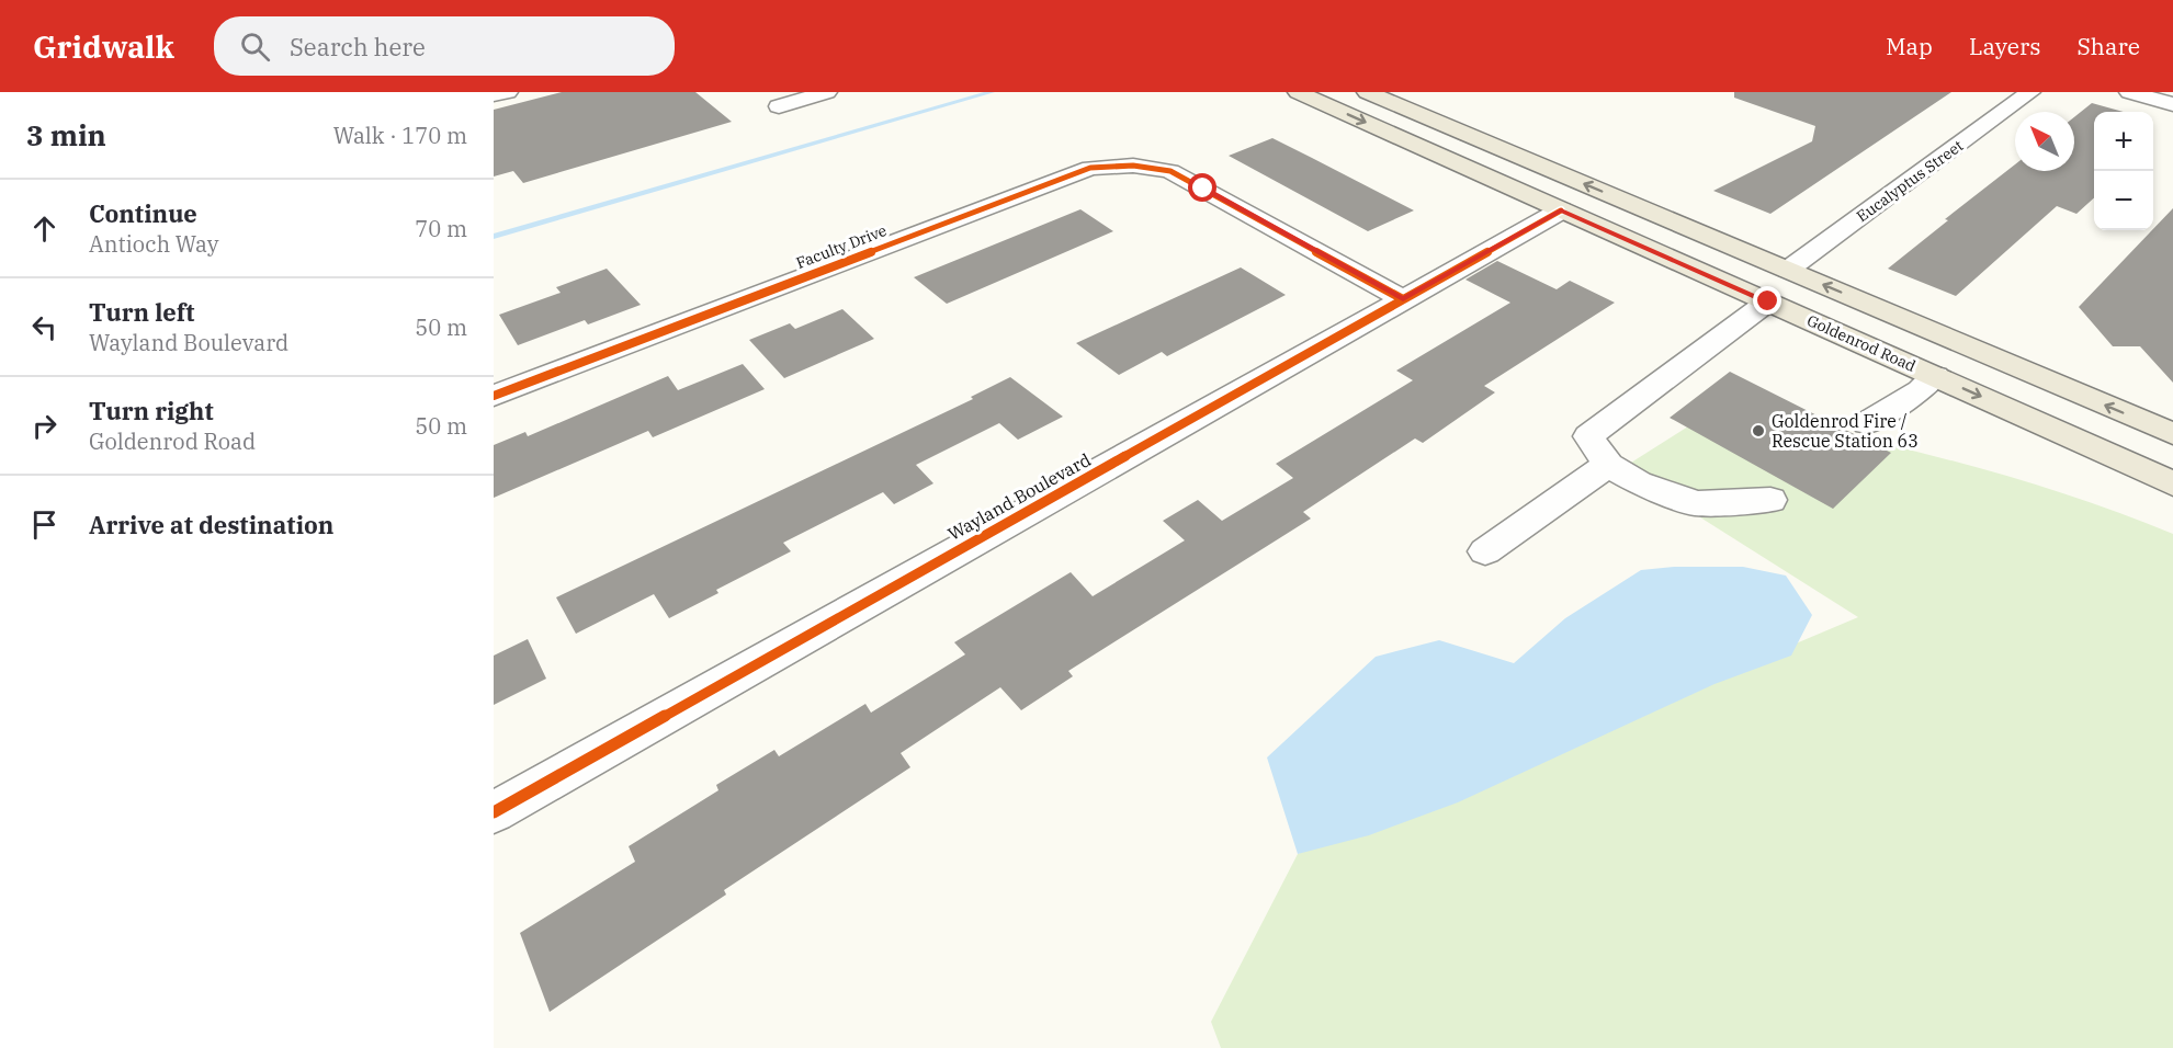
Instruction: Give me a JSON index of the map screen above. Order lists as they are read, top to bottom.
{
  "streets": {
    "main road": ["Goldenrod Road"],
    "street": ["Eucalyptus Street", "Faculty Drive", "Wayland Boulevard"]
  },
  "crossings": [
    ["Faculty Drive", "Wayland Boulevard"],
    ["Goldenrod Road", "Wayland Boulevard"]
  ],
  "places": ["Goldenrod Fire / Rescue Station 63"],
  "north": "top left",
  "page": {
    "header": "Gridwalk",
    "search": "Search here",
    "nav": ["Map", "Layers", "Share"],
    "heading": ["3 min", "Walk · 170 m"],
    "map_buttons": ["+", "−"],
    "list": [
      ["Continue", "Antioch Way", "70 m"],
      ["Turn left", "Wayland Boulevard", "50 m"],
      ["Turn right", "Goldenrod Road", "50 m"],
      "Arrive at destination"
    ]
  }
}
